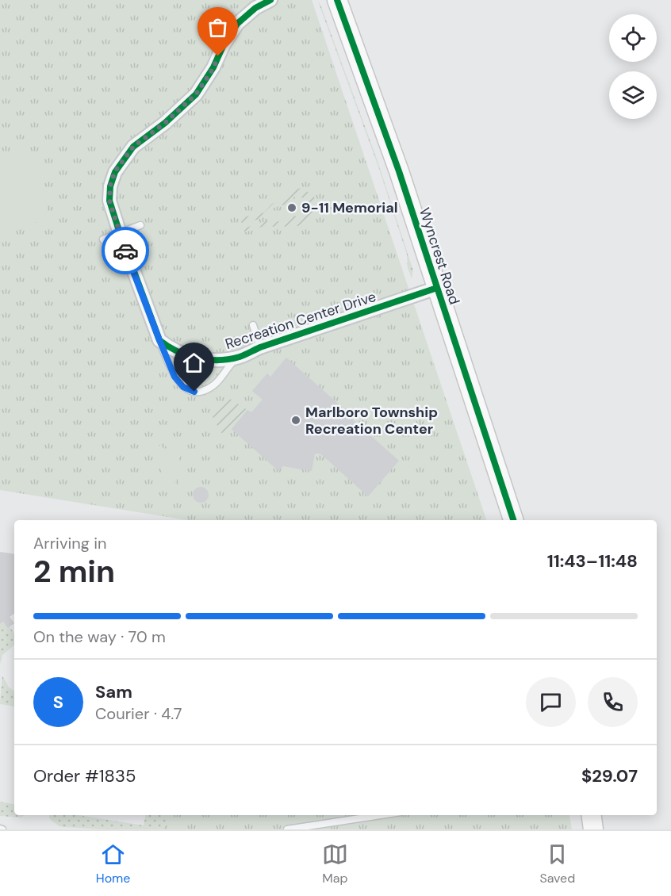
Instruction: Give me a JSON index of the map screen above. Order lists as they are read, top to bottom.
{
  "streets": {
    "street": ["Wyncrest Road", "Recreation Center Drive"]
  },
  "crossings": [
    ["Wyncrest Road", "Recreation Center Drive"]
  ],
  "places": ["9-11 Memorial", "Marlboro Township Recreation Center"],
  "page": {
    "heading": ["2 min", "Arriving in", "11:43–11:48"],
    "panel": [
      "Sam",
      "Courier · 4.7",
      "Order #1835",
      "$29.07"
    ],
    "bar": "On the way · 70 m",
    "round": "S",
    "tabs": ["Home", "Map", "Saved"]
  }
}
